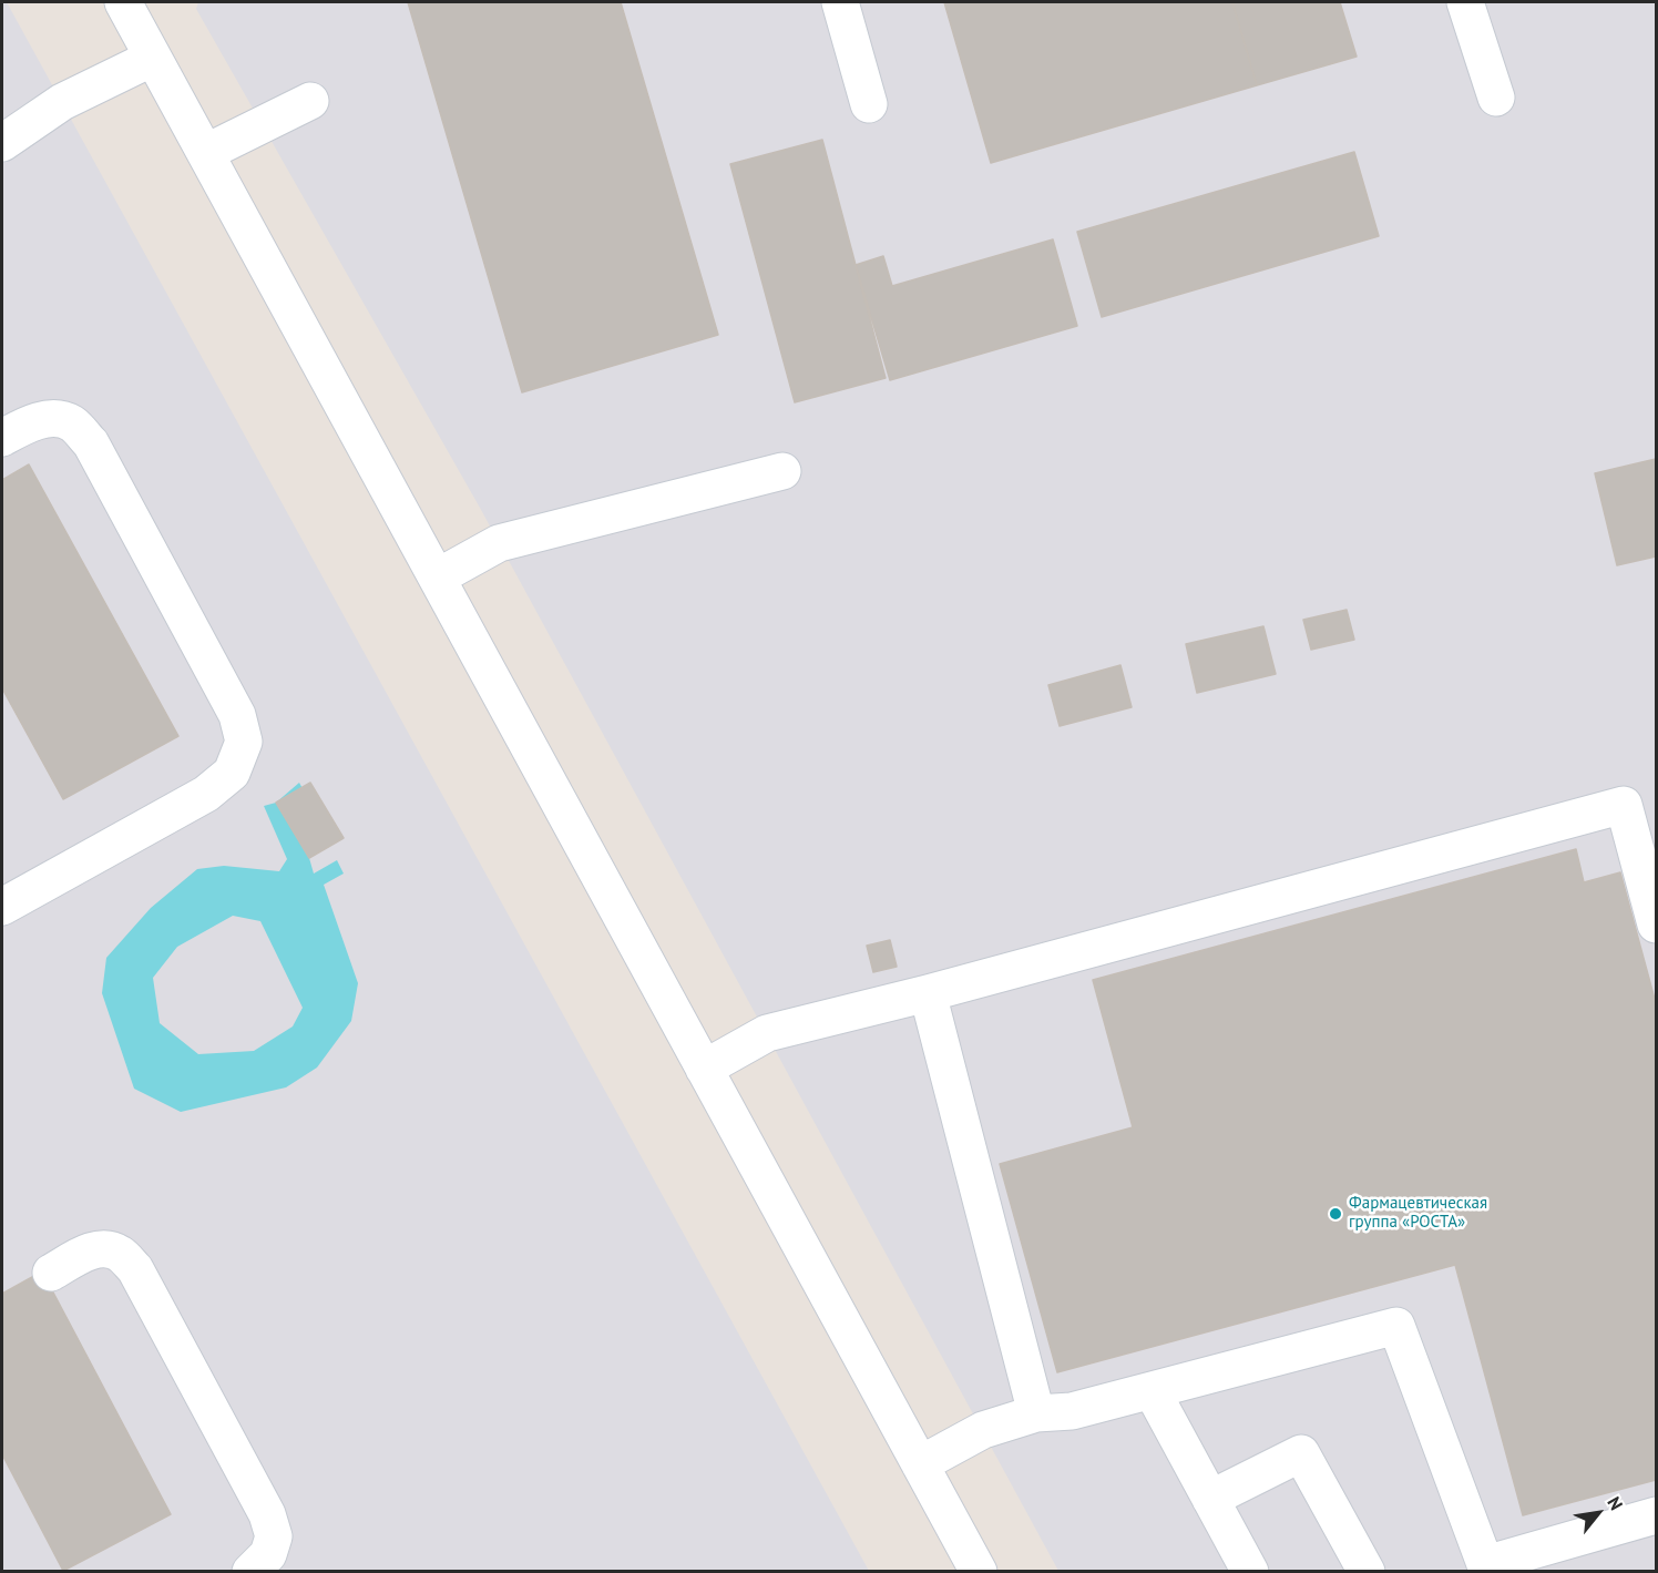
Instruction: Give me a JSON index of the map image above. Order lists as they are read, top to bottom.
{
  "places": ["Фармацевтическая группа «РОСТА»"],
  "north": "top right"
}
